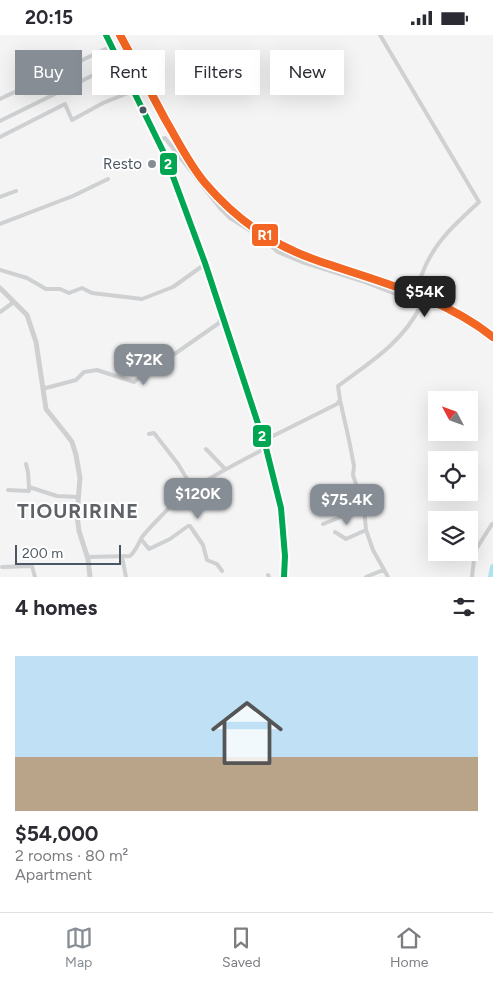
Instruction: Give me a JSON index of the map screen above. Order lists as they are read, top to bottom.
{
  "districts": ["TIOURIRINE"],
  "places": ["Resto"],
  "lines": ["transit line R1", "transit line 2"],
  "scale_bar": "200 m",
  "north": "top left",
  "page": {
    "status": "20:15",
    "chip": [
      "Buy",
      "Rent",
      "Filters",
      "New"
    ],
    "price": [
      "$54K",
      "$72K",
      "$120K",
      "$75.4K"
    ],
    "scale": "200 m",
    "heading": "4 homes",
    "list": [
      {
        "name": "$54,000",
        "note": "2 rooms · 80 m² · Apartment"
      }
    ],
    "tabs": ["Map", "Saved", "Home"]
  }
}
